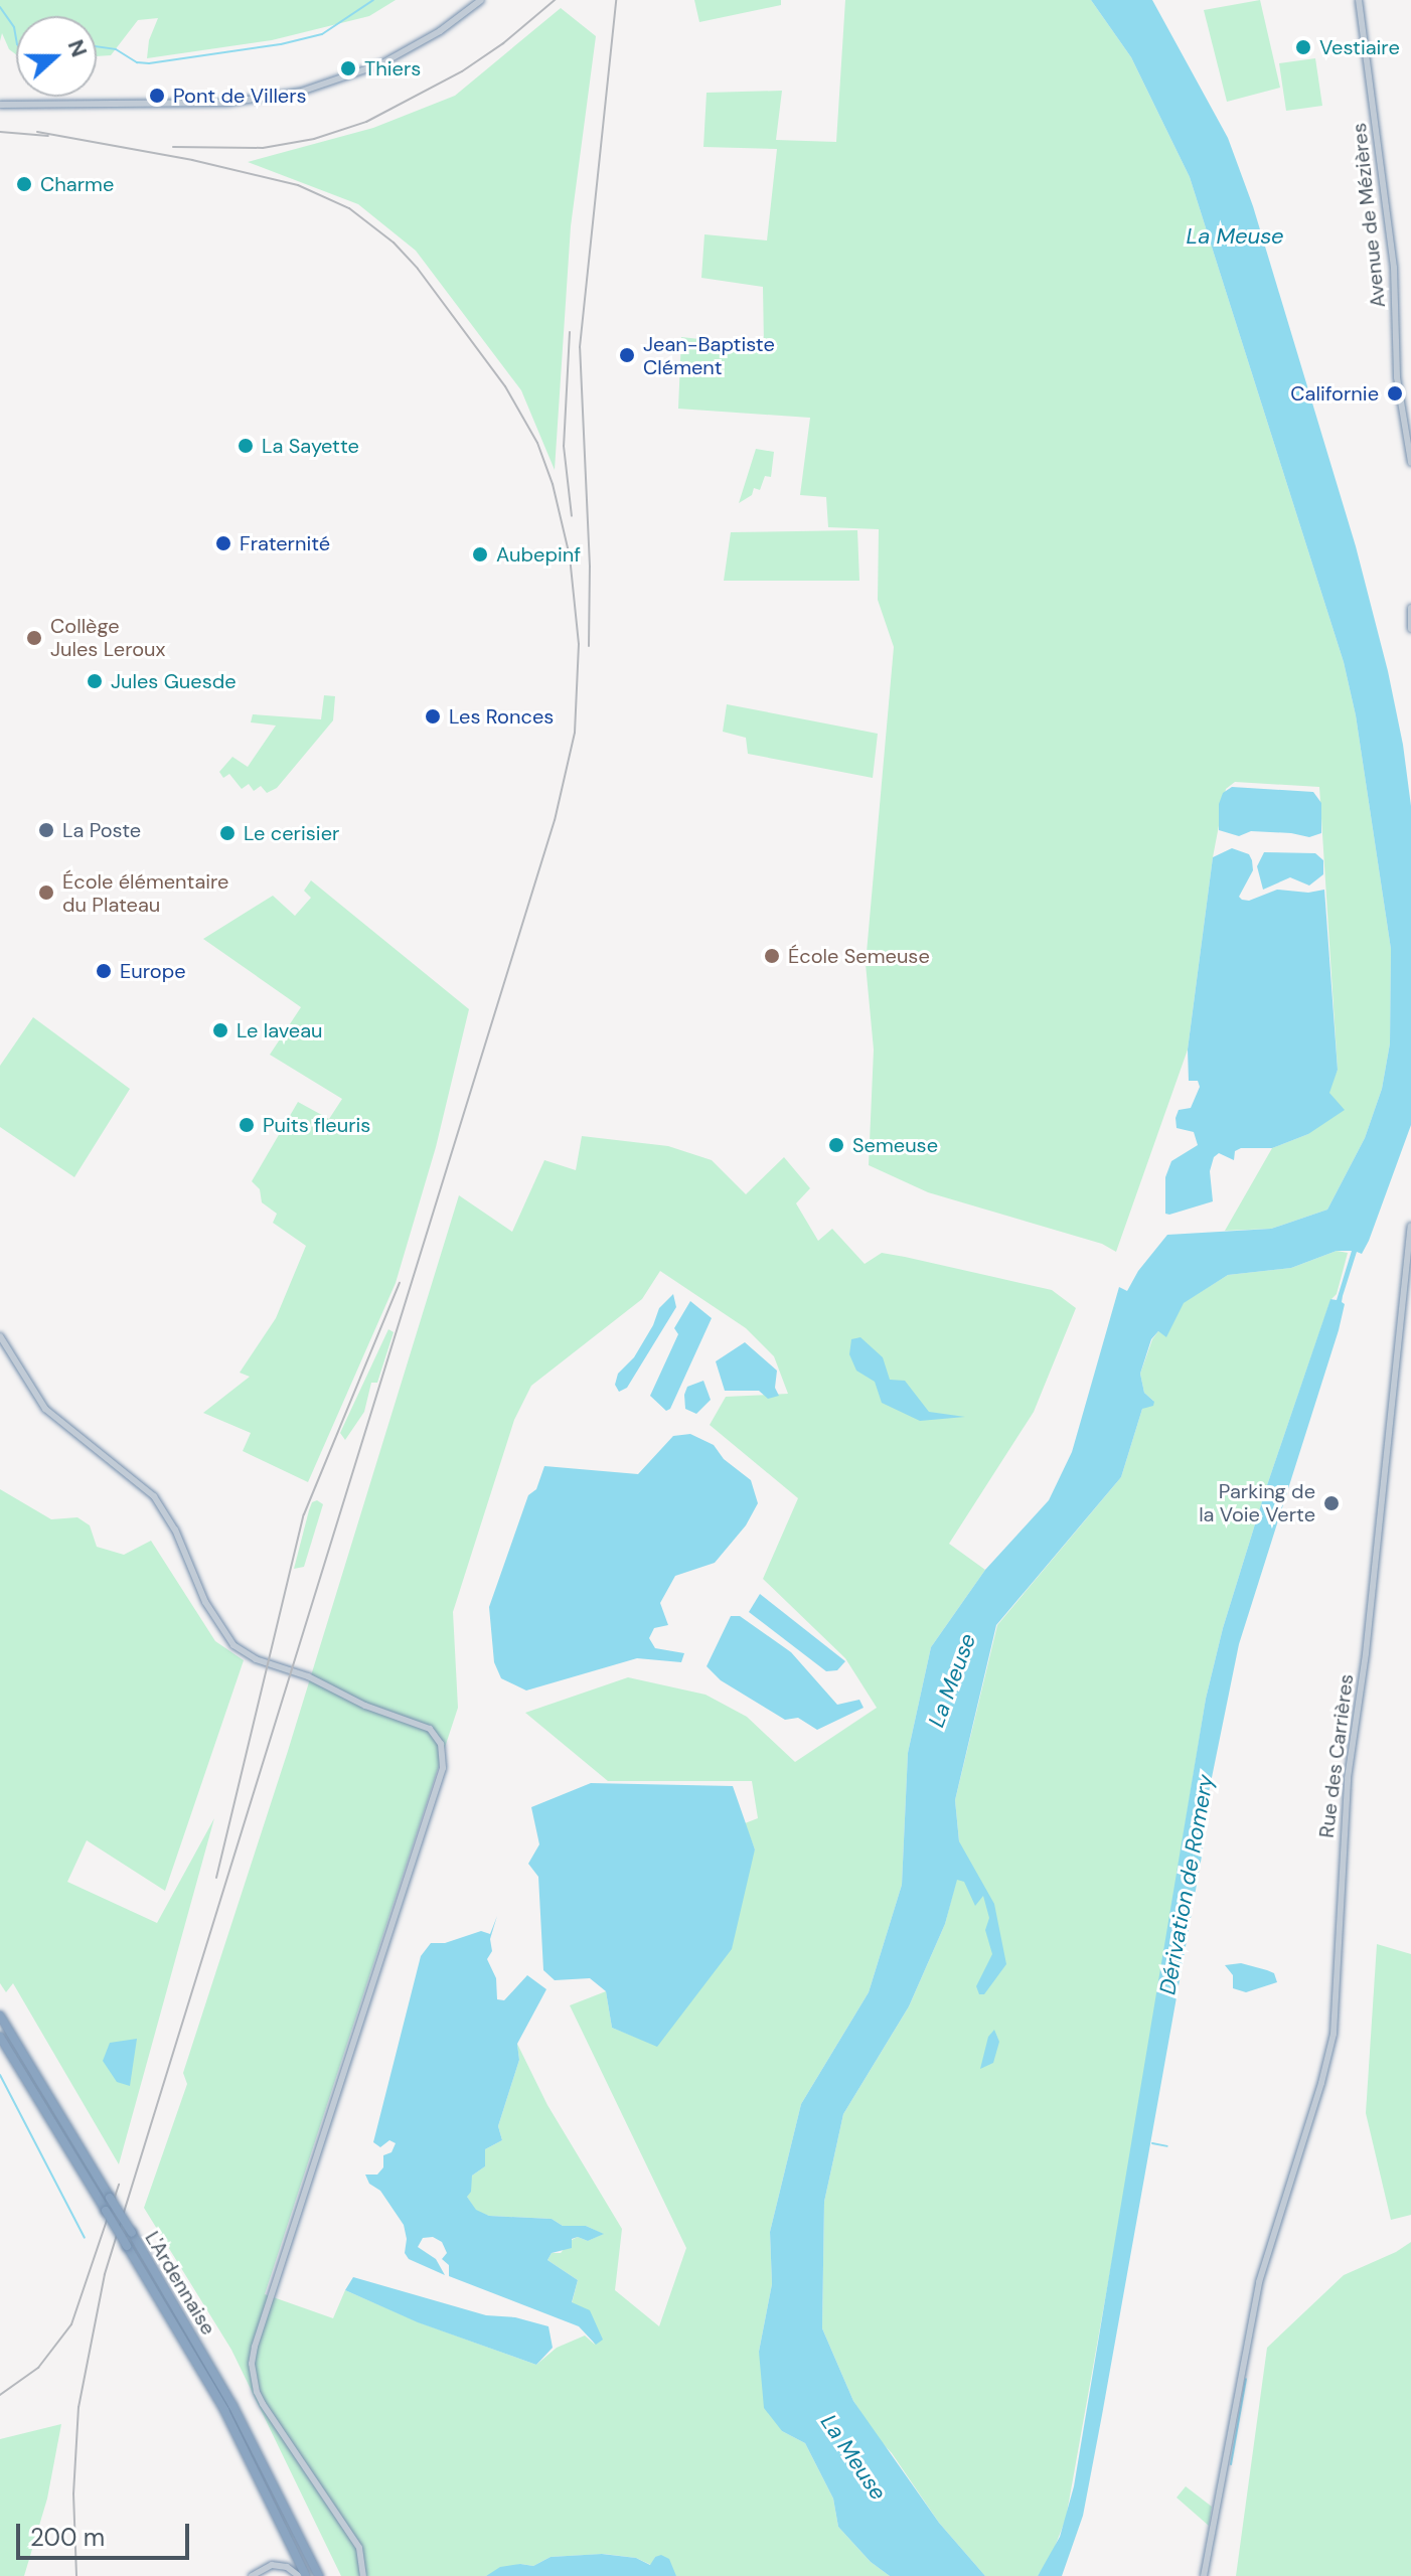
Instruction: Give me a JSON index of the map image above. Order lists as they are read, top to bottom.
{
  "streets": {
    "highway": ["L'Ardennaise"],
    "main road": ["Avenue de Mézières", "Rue des Carrières"]
  },
  "water": ["La Meuse", "Dérivation de Romery"],
  "places": [
    "Vestiaire",
    "Thiers",
    "Pont de Villers",
    "Charme",
    "Jean-Baptiste Clément",
    "Californie",
    "La Sayette",
    "Fraternité",
    "Aubepinf",
    "Collège Jules Leroux",
    "Jules Guesde",
    "Les Ronces",
    "La Poste",
    "Le cerisier",
    "École élémentaire du Plateau",
    "École Semeuse",
    "Europe",
    "Le laveau",
    "Puits fleuris",
    "Semeuse",
    "Parking de la Voie Verte"
  ],
  "scale_bar": "200 m",
  "north": "right"
}
